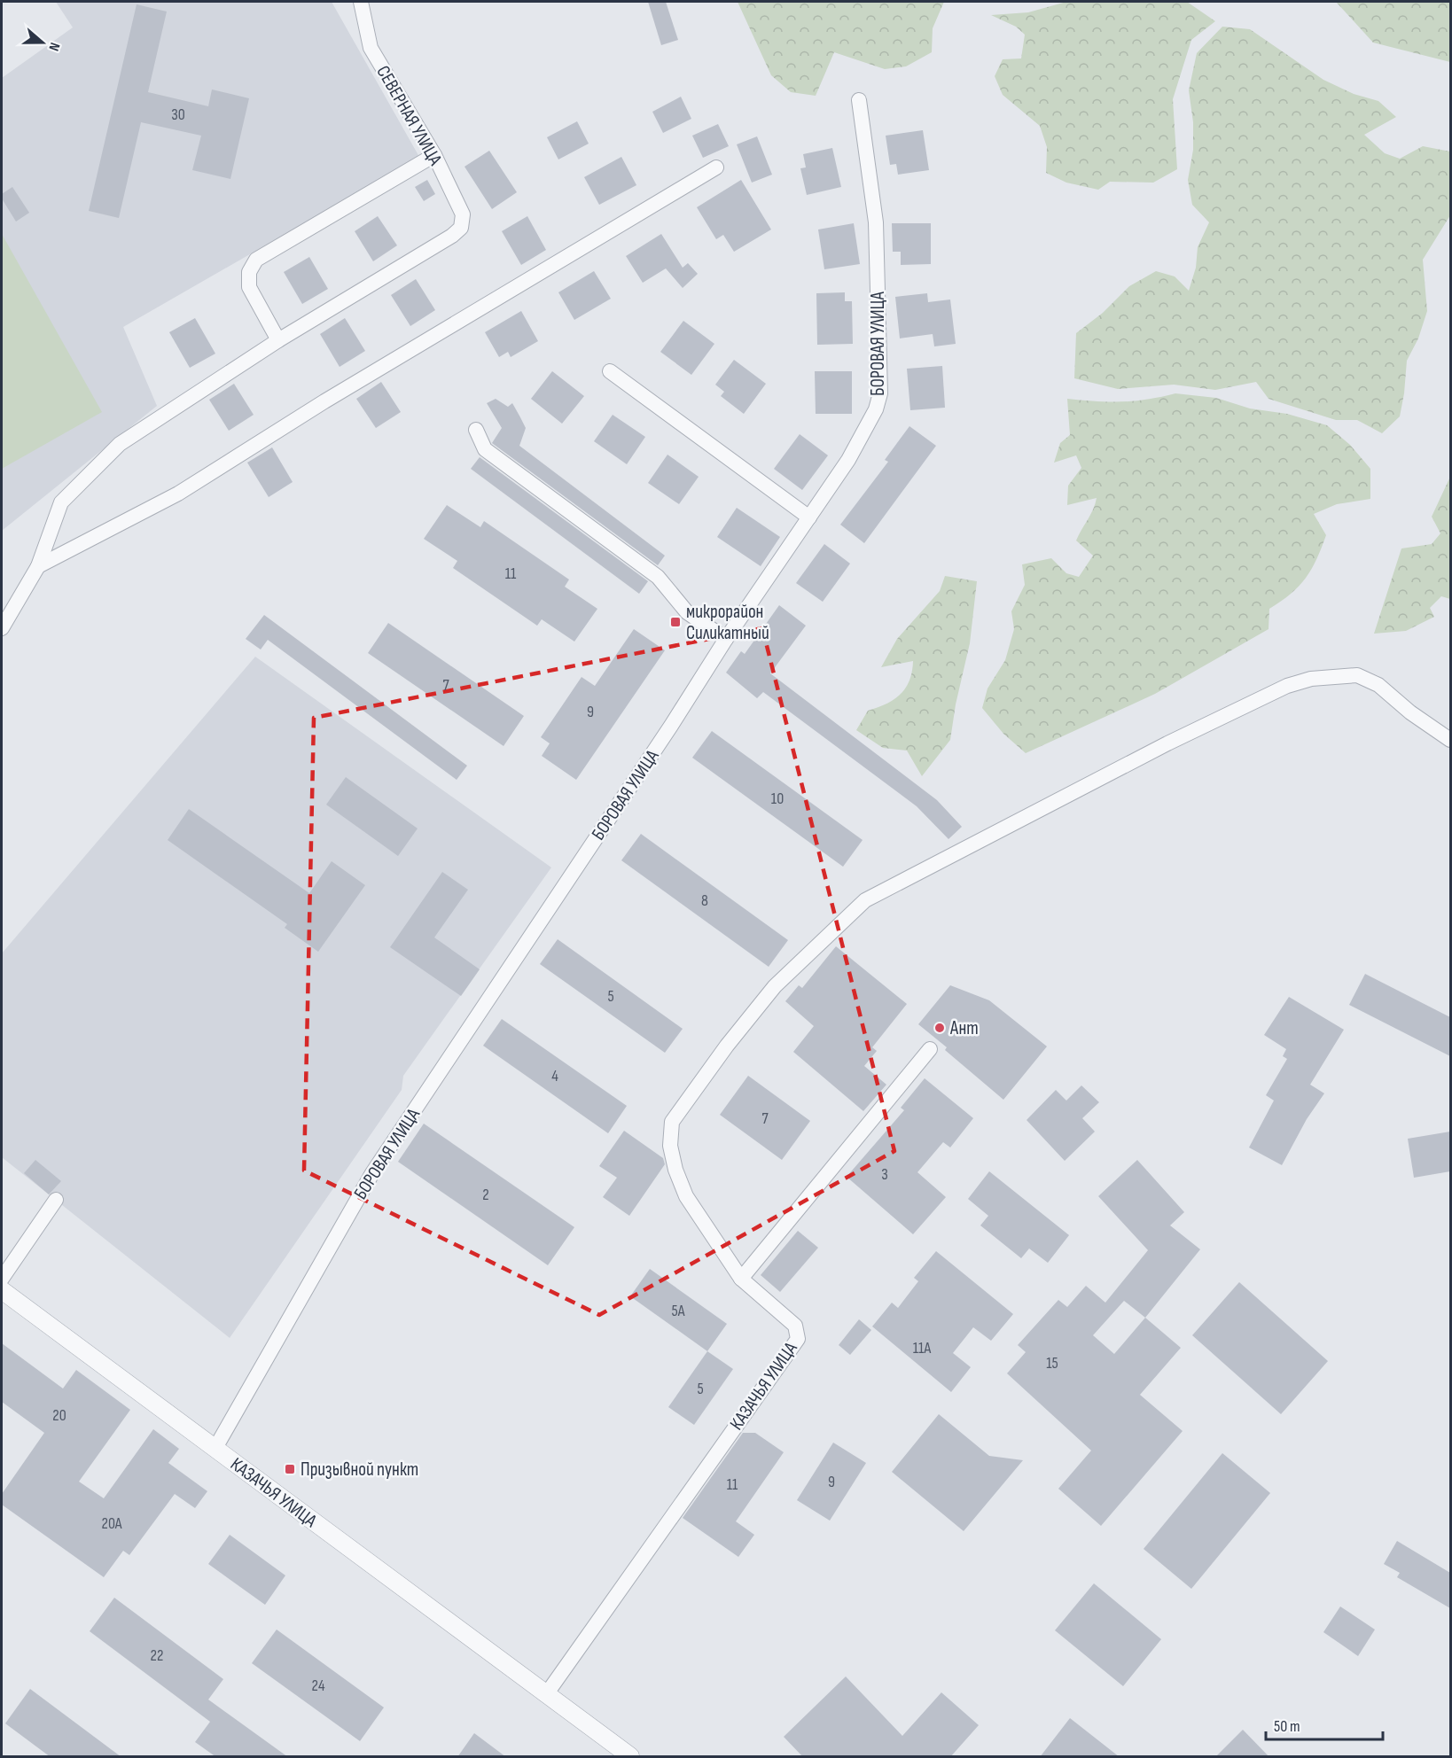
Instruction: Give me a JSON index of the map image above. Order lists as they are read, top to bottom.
{
  "streets": {
    "street": ["СЕВЕРНАЯ УЛИЦА", "БОРОВАЯ УЛИЦА", "КАЗАЧЬЯ УЛИЦА"]
  },
  "crossings": [
    ["БОРОВАЯ УЛИЦА", "КАЗАЧЬЯ УЛИЦА"]
  ],
  "places": {
    "transit": ["микрорайон Силикатный", "Призывной пункт"],
    "other": ["Ант"]
  },
  "house_numbers": [
    "30",
    "11",
    "7",
    "9",
    "10",
    "8",
    "5",
    "4",
    "7",
    "3",
    "2",
    "5А",
    "11А",
    "15",
    "5",
    "20",
    "9",
    "11",
    "20А",
    "22",
    "24"
  ],
  "scale_bar": "50 m",
  "north": "right"
}
